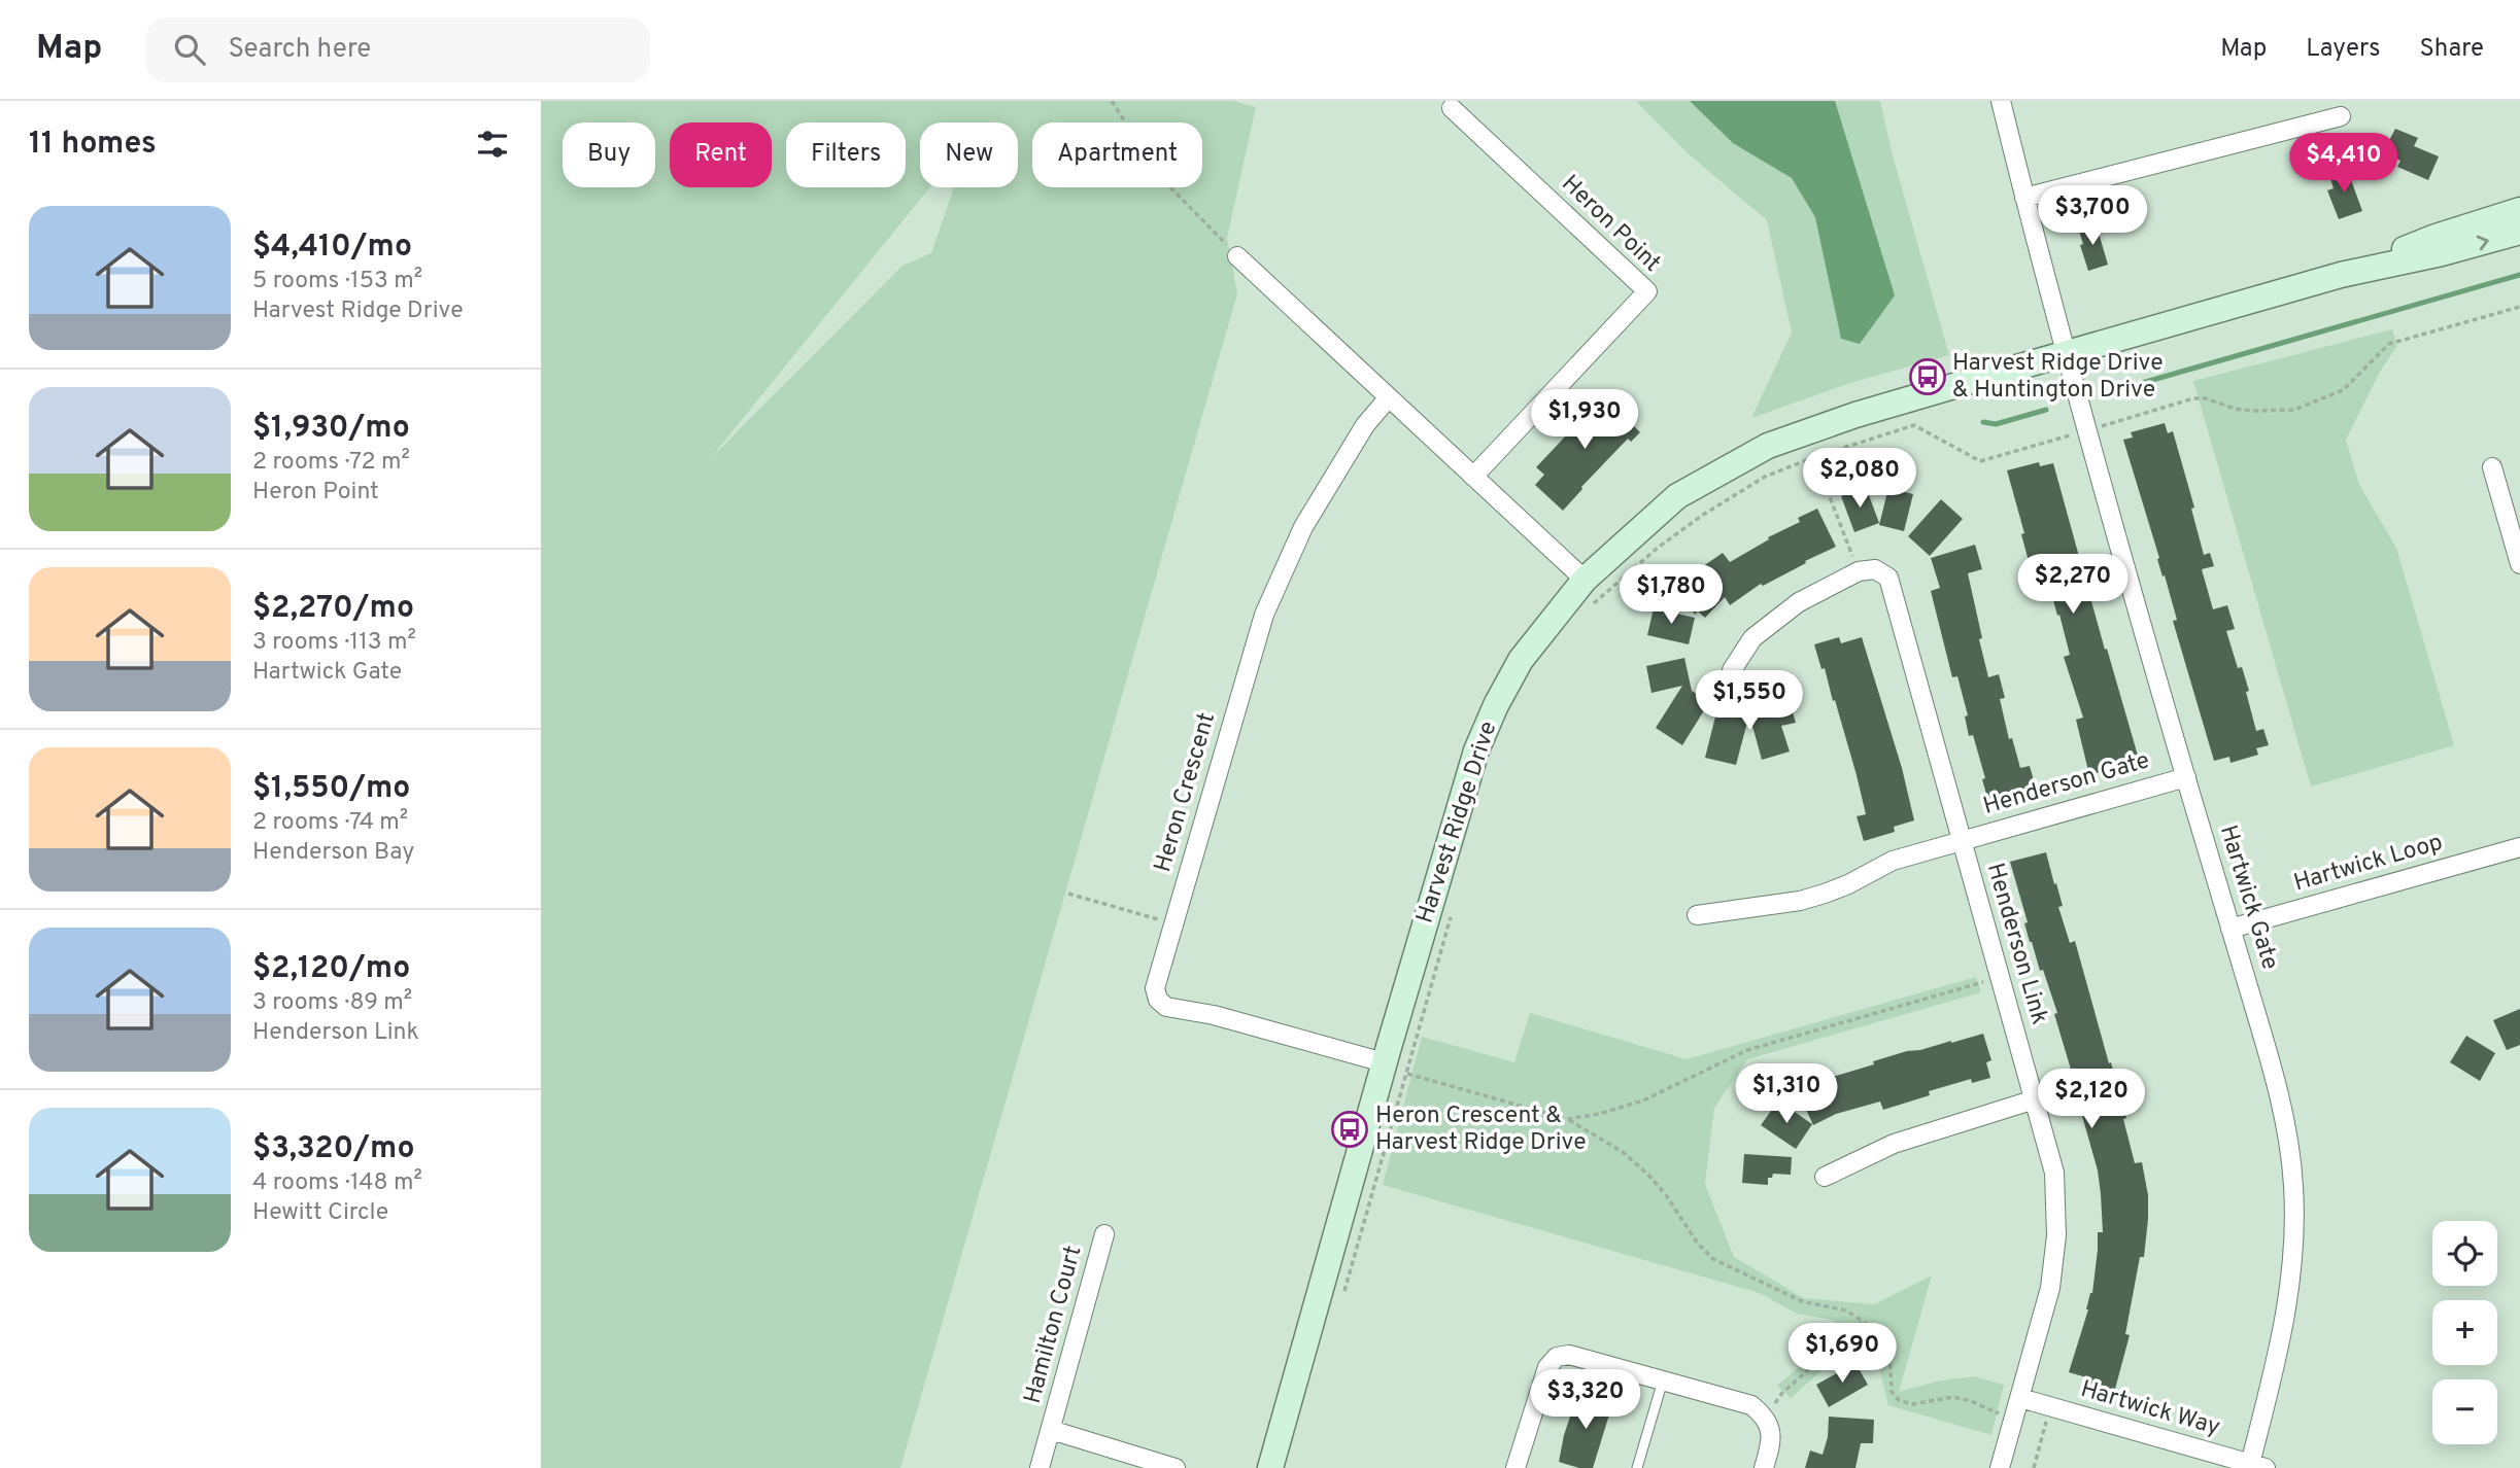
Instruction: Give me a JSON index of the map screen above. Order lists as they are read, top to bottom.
{
  "streets": {
    "street": [
      "Heron Point",
      "Henderson Gate",
      "Heron Crescent",
      "Harvest Ridge Drive",
      "Hartwick Loop",
      "Hartwick Gate",
      "Henderson Link",
      "Hamilton Court",
      "Hartwick Way"
    ]
  },
  "crossings": [
    ["Henderson Gate", "Hartwick Gate"],
    ["Henderson Gate", "Henderson Link"],
    ["Heron Crescent", "Harvest Ridge Drive"],
    ["Harvest Ridge Drive", "Hartwick Gate"],
    ["Hartwick Loop", "Hartwick Gate"],
    ["Hartwick Gate", "Hartwick Way"],
    ["Henderson Link", "Hartwick Way"]
  ],
  "places": {
    "bus stop": ["Harvest Ridge Drive & Huntington Drive", "Heron Crescent & Harvest Ridge Drive"]
  },
  "page": {
    "header": "Map",
    "search": "Search here",
    "nav": ["Map", "Layers", "Share"],
    "heading": "11 homes",
    "chip": [
      "Buy",
      "Rent",
      "Filters",
      "New",
      "Apartment"
    ],
    "price": [
      "$4,410",
      "$3,700",
      "$1,930",
      "$2,080",
      "$2,270",
      "$1,780",
      "$1,550",
      "$1,310",
      "$2,120",
      "$1,690",
      "$3,320"
    ],
    "list": [
      {
        "name": "$4,410/mo",
        "note": "5 rooms · 153 m² · Harvest Ridge Drive"
      },
      {
        "name": "$1,930/mo",
        "note": "2 rooms · 72 m² · Heron Point"
      },
      {
        "name": "$2,270/mo",
        "note": "3 rooms · 113 m² · Hartwick Gate"
      },
      {
        "name": "$1,550/mo",
        "note": "2 rooms · 74 m² · Henderson Bay"
      },
      {
        "name": "$2,120/mo",
        "note": "3 rooms · 89 m² · Henderson Link"
      },
      {
        "name": "$3,320/mo",
        "note": "4 rooms · 148 m² · Hewitt Circle"
      }
    ],
    "map_buttons": ["+", "−"]
  }
}
